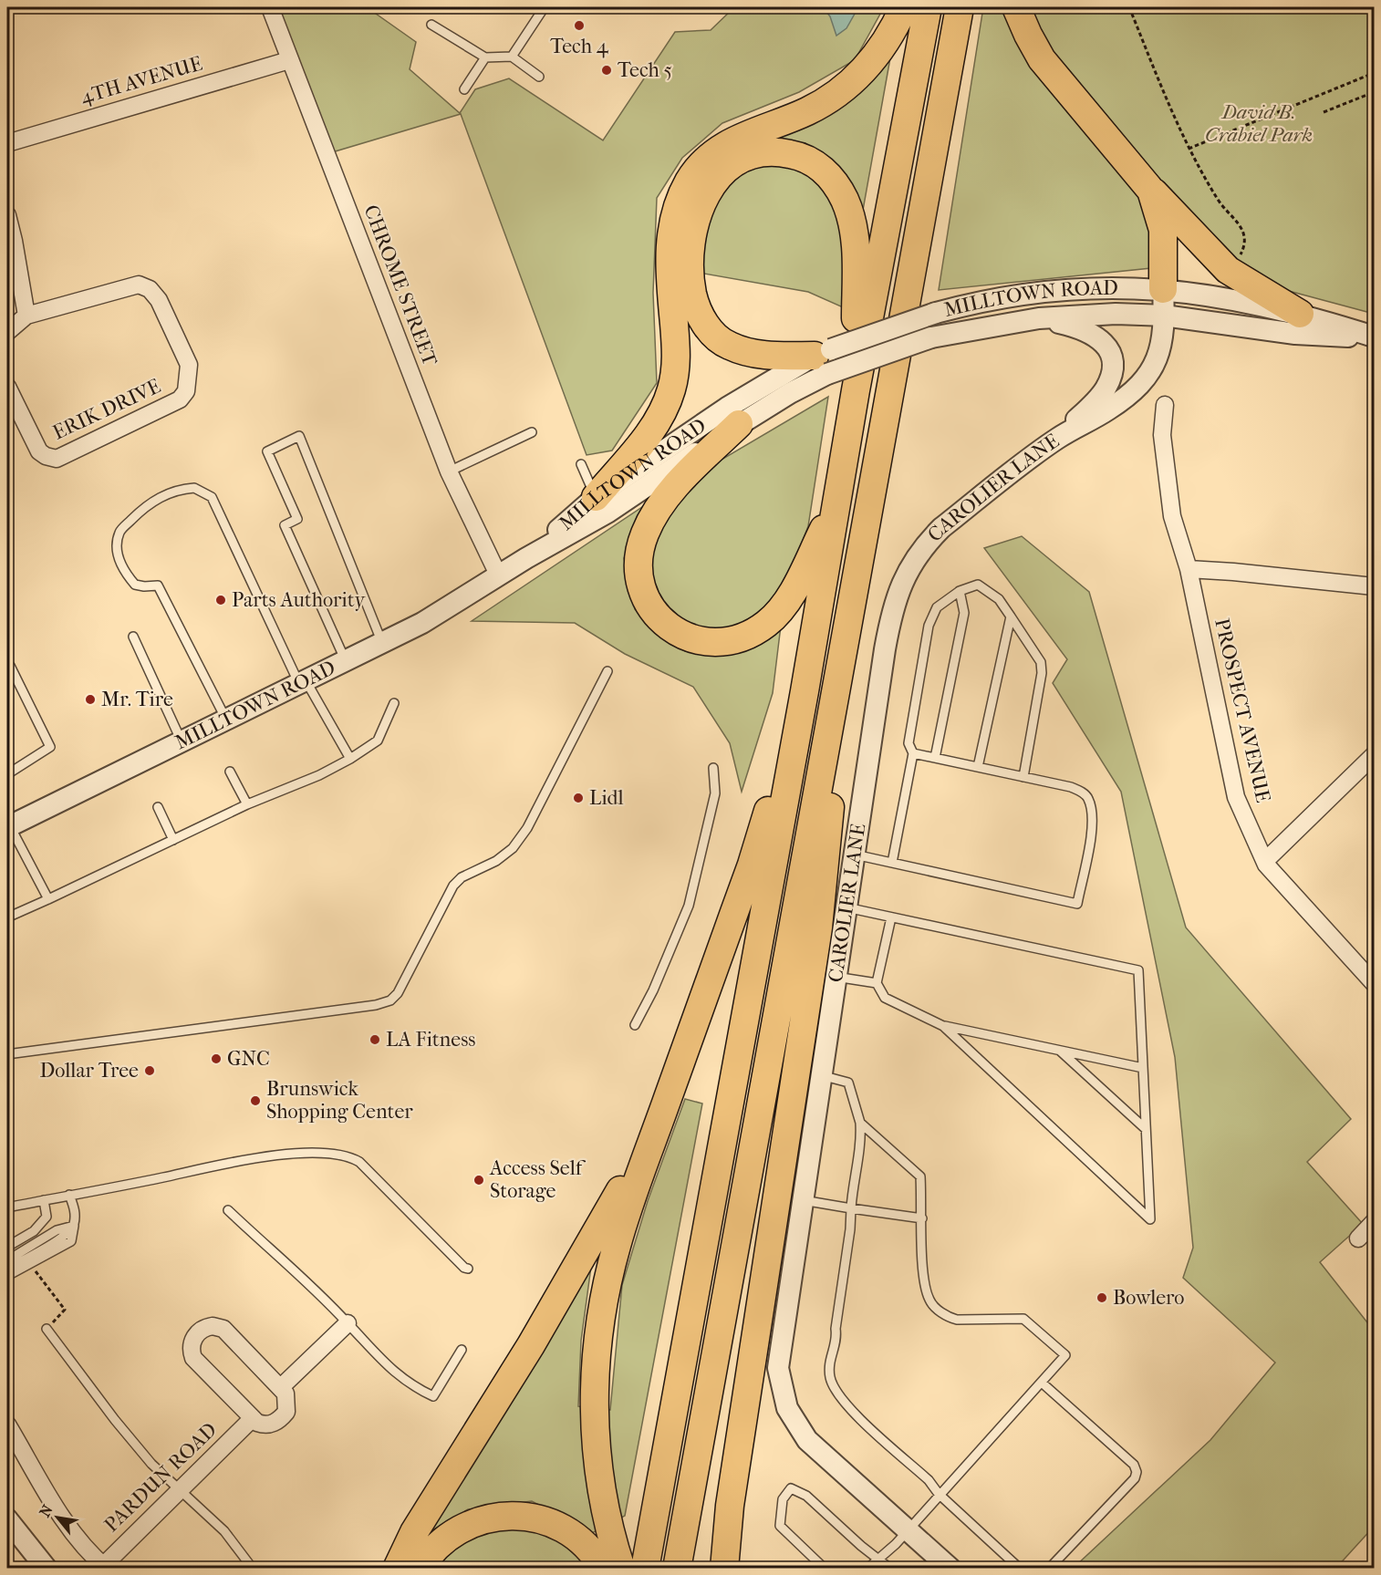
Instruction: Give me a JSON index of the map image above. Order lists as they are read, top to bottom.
{
  "streets": {
    "street": [
      "4TH AVENUE",
      "CHROME STREET",
      "MILLTOWN ROAD",
      "ERIK DRIVE",
      "CAROLIER LANE",
      "PROSPECT AVENUE",
      "PARDUN ROAD"
    ]
  },
  "crossings": [
    ["4TH AVENUE", "CHROME STREET"],
    ["CHROME STREET", "MILLTOWN ROAD"],
    ["MILLTOWN ROAD", "CAROLIER LANE"]
  ],
  "parks": ["David B. Crabiel Park"],
  "places": [
    "Tech 4",
    "Tech 5",
    "Parts Authority",
    "Mr. Tire",
    "Lidl",
    "LA Fitness",
    "GNC",
    "Dollar Tree",
    "Brunswick Shopping Center",
    "Access Self Storage",
    "Bowlero"
  ],
  "north": "top left"
}
